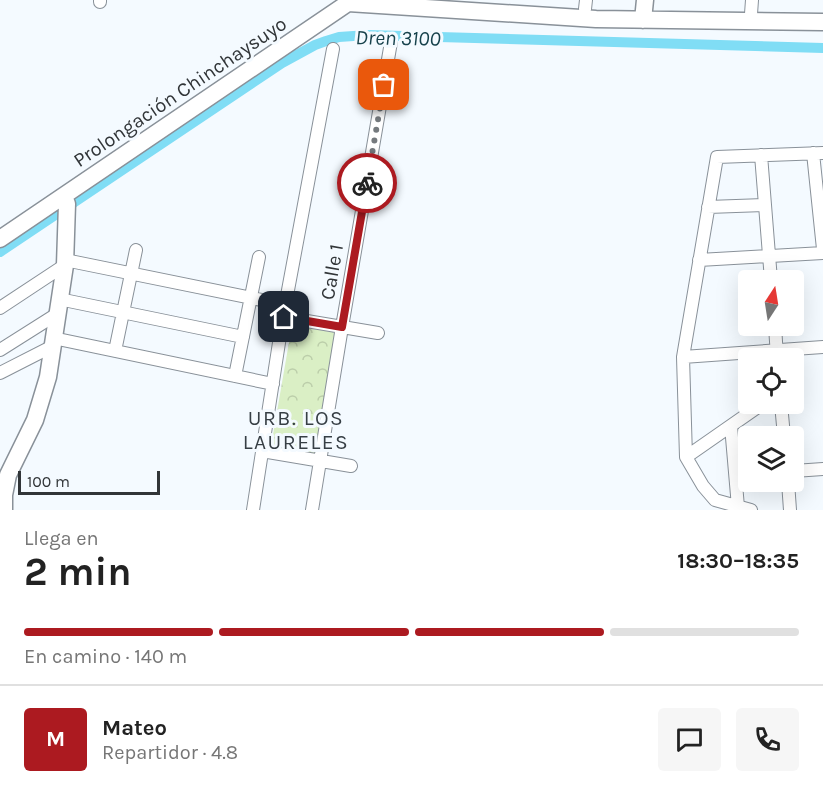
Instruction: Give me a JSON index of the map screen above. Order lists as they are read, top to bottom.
{
  "streets": {
    "street": ["Prolongación Chinchaysuyo", "Calle 1"]
  },
  "districts": ["URB. LOS LAURELES"],
  "water": ["Dren 3100"],
  "scale_bar": "100 m",
  "north": "top",
  "page": {
    "scale": "100 m",
    "heading": ["2 min", "Llega en", "18:30–18:35"],
    "panel": ["Mateo", "Repartidor · 4.8"],
    "bar": "En camino · 140 m",
    "round": "M"
  }
}
